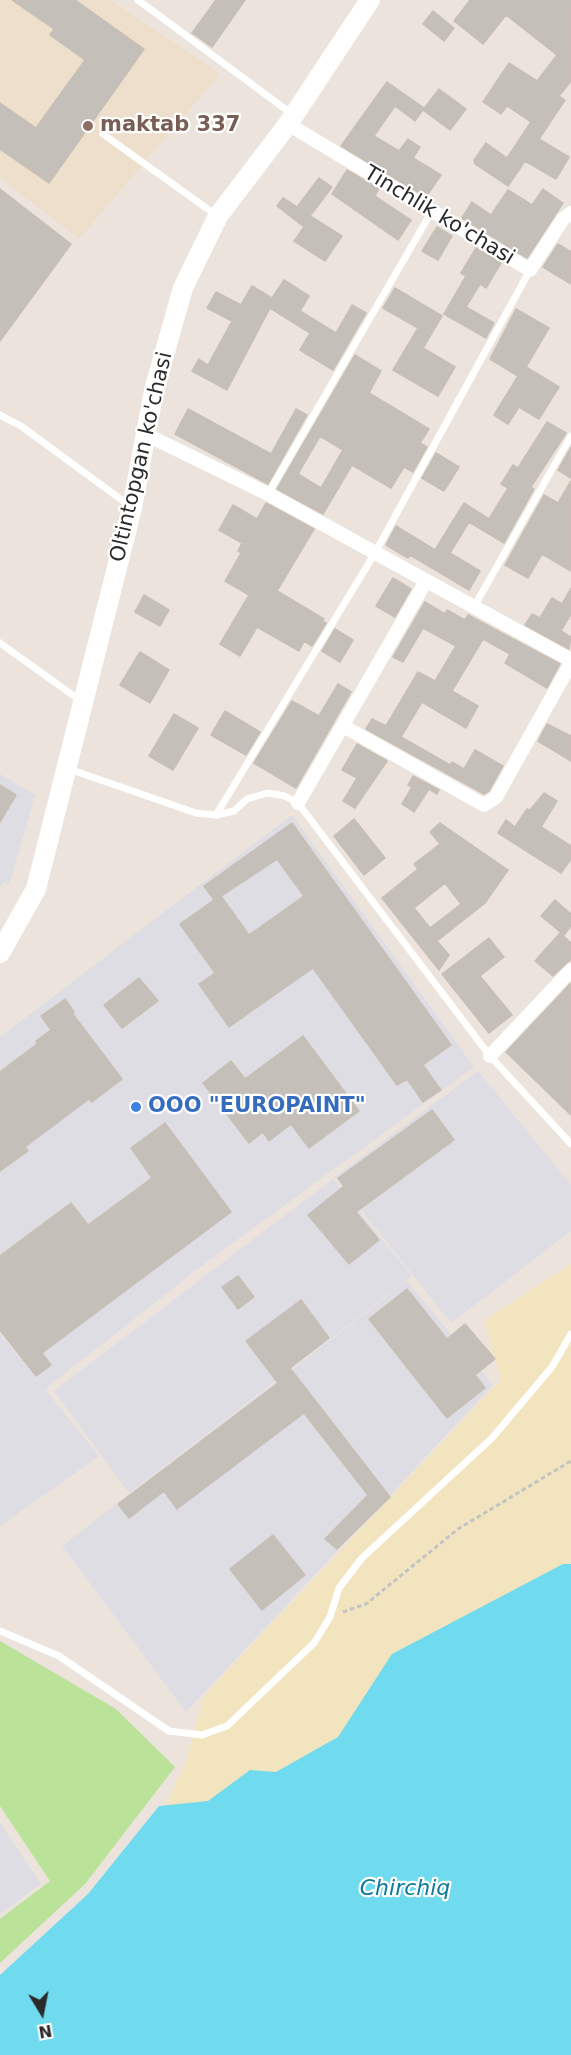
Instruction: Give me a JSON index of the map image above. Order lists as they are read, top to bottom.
{
  "streets": {
    "street": ["Tinchlik ko'chasi", "Oltintopgan ko'chasi"]
  },
  "crossings": [
    ["Tinchlik ko'chasi", "Oltintopgan ko'chasi"]
  ],
  "water": ["Chirchiq"],
  "places": ["maktab 337", "OOO \"EUROPAINT\""],
  "north": "bottom"
}
